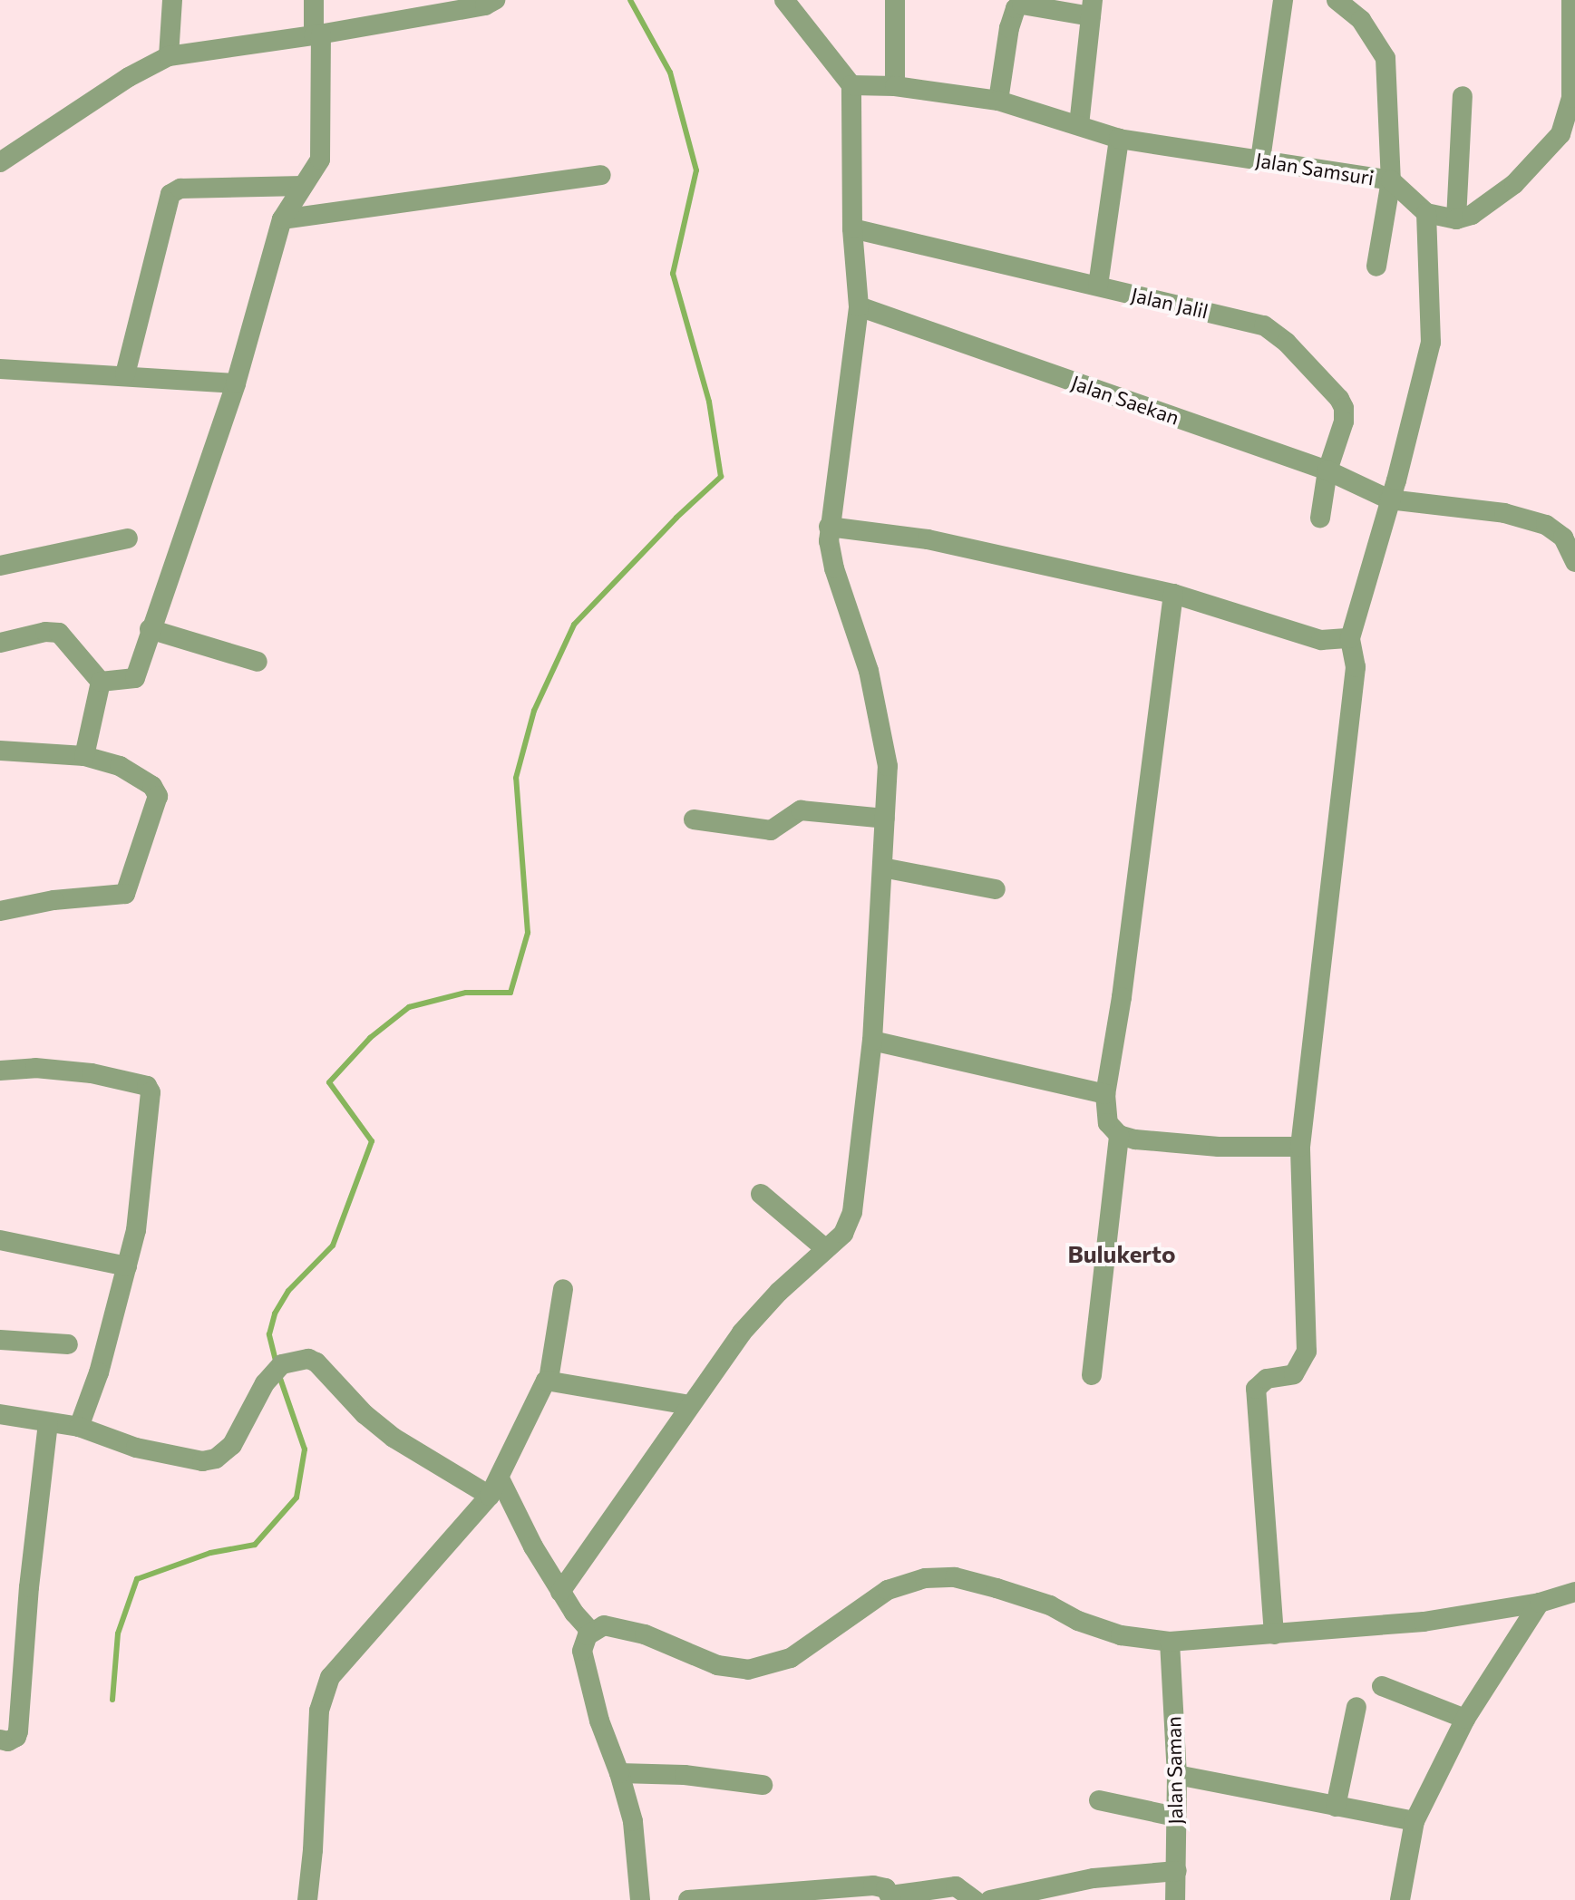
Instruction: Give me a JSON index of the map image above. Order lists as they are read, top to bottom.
{
  "streets": {
    "street": [
      "Jalan Samsuri",
      "Jalan Jalil",
      "Jalan Saekan",
      "Jalan Saman"
    ]
  },
  "crossings": [
    ["Jalan Jalil", "Jalan Saekan"]
  ],
  "districts": ["Bulukerto"]
}
